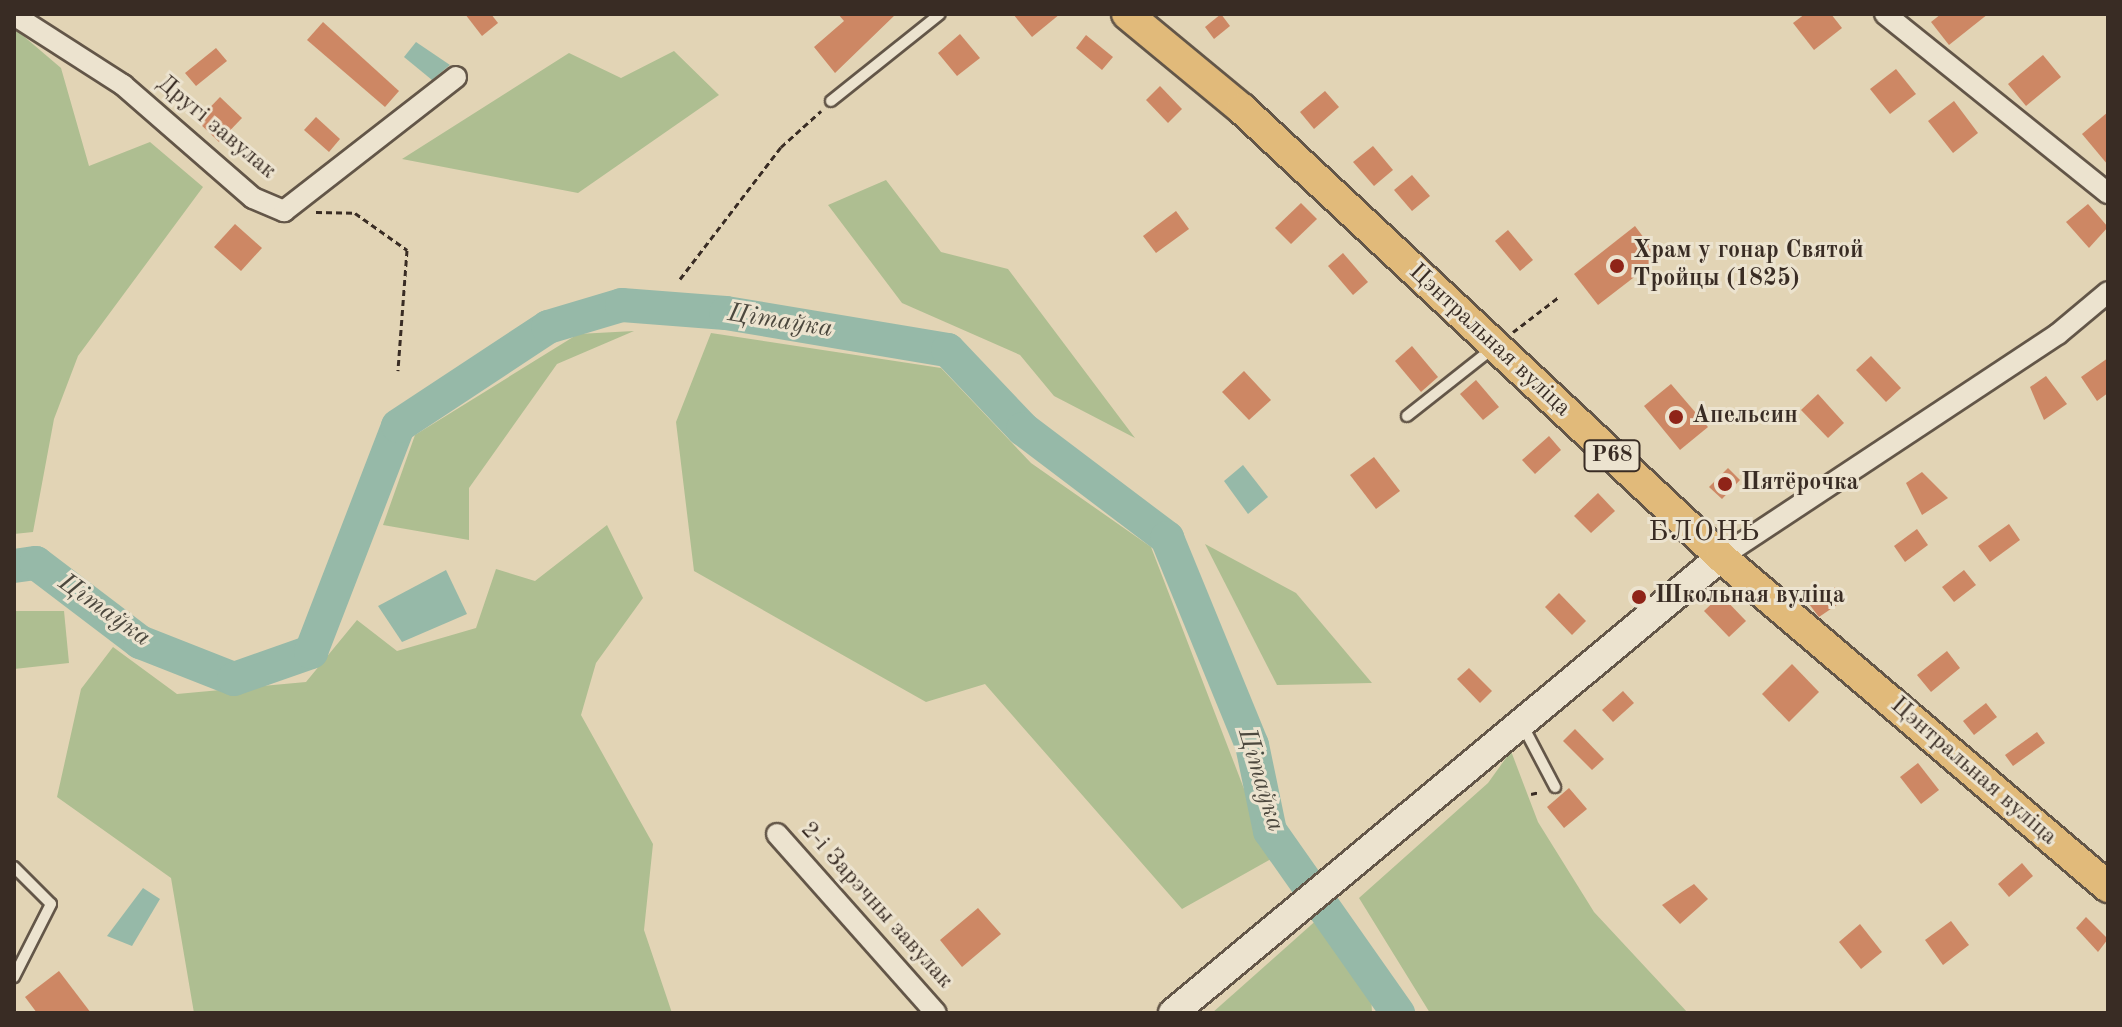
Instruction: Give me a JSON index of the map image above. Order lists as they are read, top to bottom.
{
  "streets": {
    "main road": ["Цэнтральная вуліца", "Р68"],
    "street": ["Другі завулак", "2-і Зарэчны завулак"]
  },
  "districts": ["БЛОНЬ"],
  "water": ["Цітаўка"],
  "places": [
    "Храм у гонар Святой Тройцы (1825)",
    "Апельсин",
    "Пятёрочка",
    "Школьная вуліца"
  ]
}
